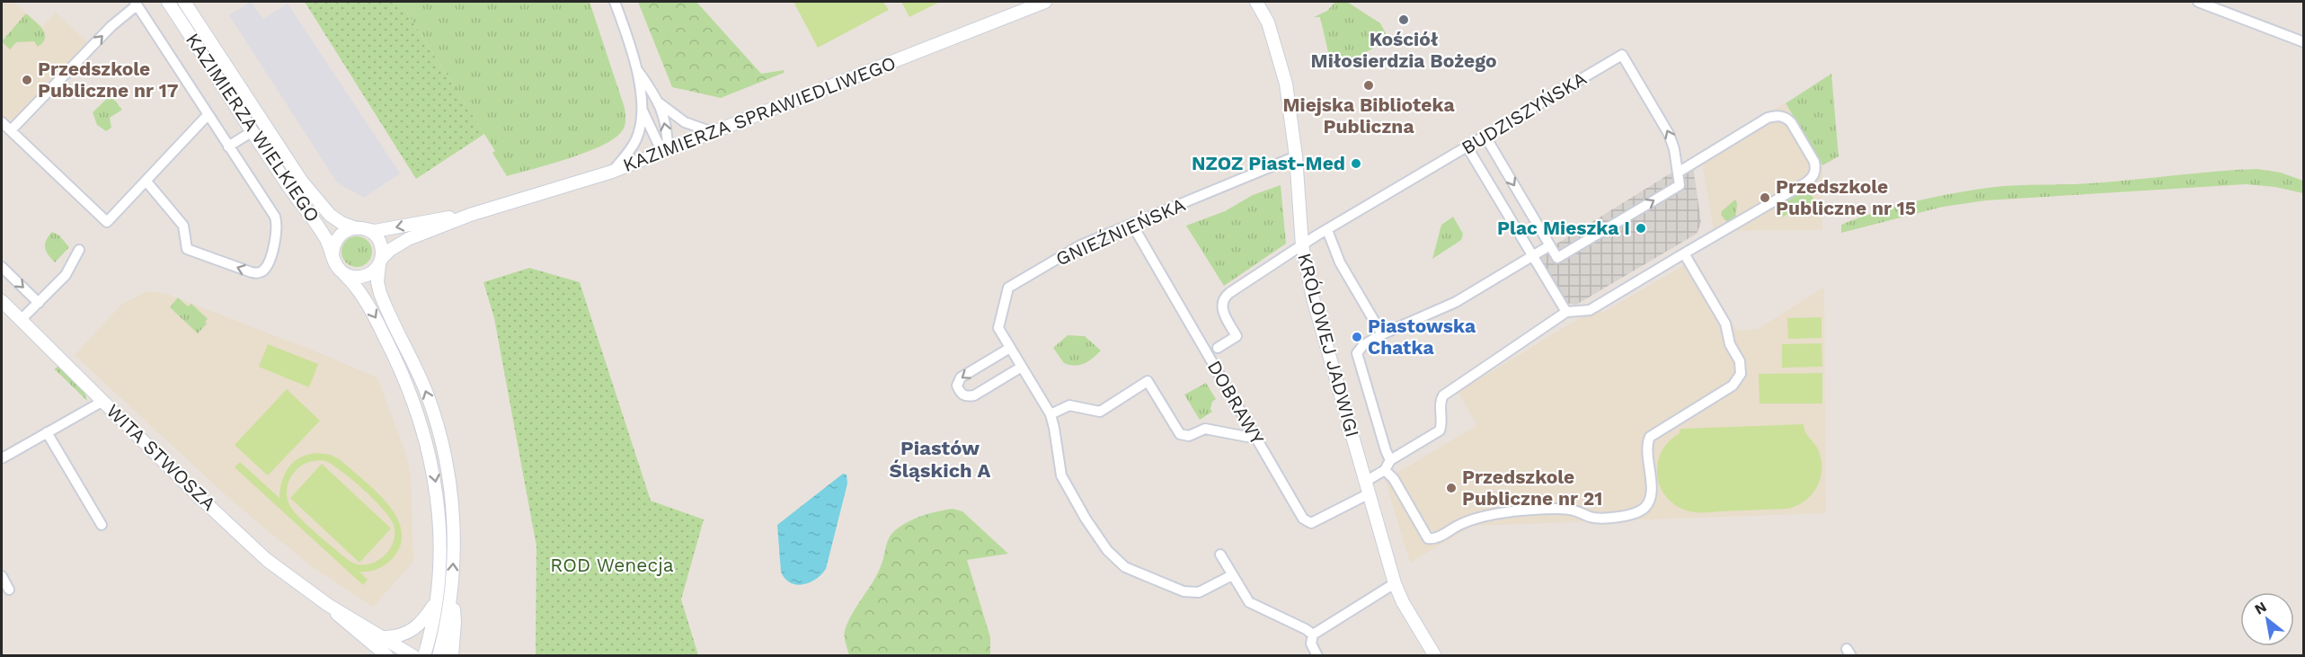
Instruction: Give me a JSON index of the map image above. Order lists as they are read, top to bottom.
{
  "streets": {
    "street": [
      "BUDZISZYŃSKA",
      "KAZIMIERZA SPRAWIEDLIWEGO",
      "KAZIMIERZA WIELKIEGO",
      "GNIEŹNIEŃSKA",
      "KRÓLOWEJ JADWIGI",
      "DOBRAWY",
      "WITA STWOSZA"
    ]
  },
  "crossings": [
    ["BUDZISZYŃSKA", "KRÓLOWEJ JADWIGI"],
    ["KAZIMIERZA SPRAWIEDLIWEGO", "KAZIMIERZA WIELKIEGO"],
    ["GNIEŹNIEŃSKA", "KRÓLOWEJ JADWIGI"],
    ["GNIEŹNIEŃSKA", "DOBRAWY"],
    ["KRÓLOWEJ JADWIGI", "DOBRAWY"]
  ],
  "districts": ["Piastów Śląskich A"],
  "parks": ["ROD Wenecja"],
  "places": [
    "Kościół Miłosierdzia Bożego",
    "Przedszkole Publiczne nr 17",
    "Miejska Biblioteka Publiczna",
    "NZOZ Piast-Med",
    "Przedszkole Publiczne nr 15",
    "Plac Mieszka I",
    "Piastowska Chatka",
    "Przedszkole Publiczne nr 21"
  ],
  "north": "top left"
}
